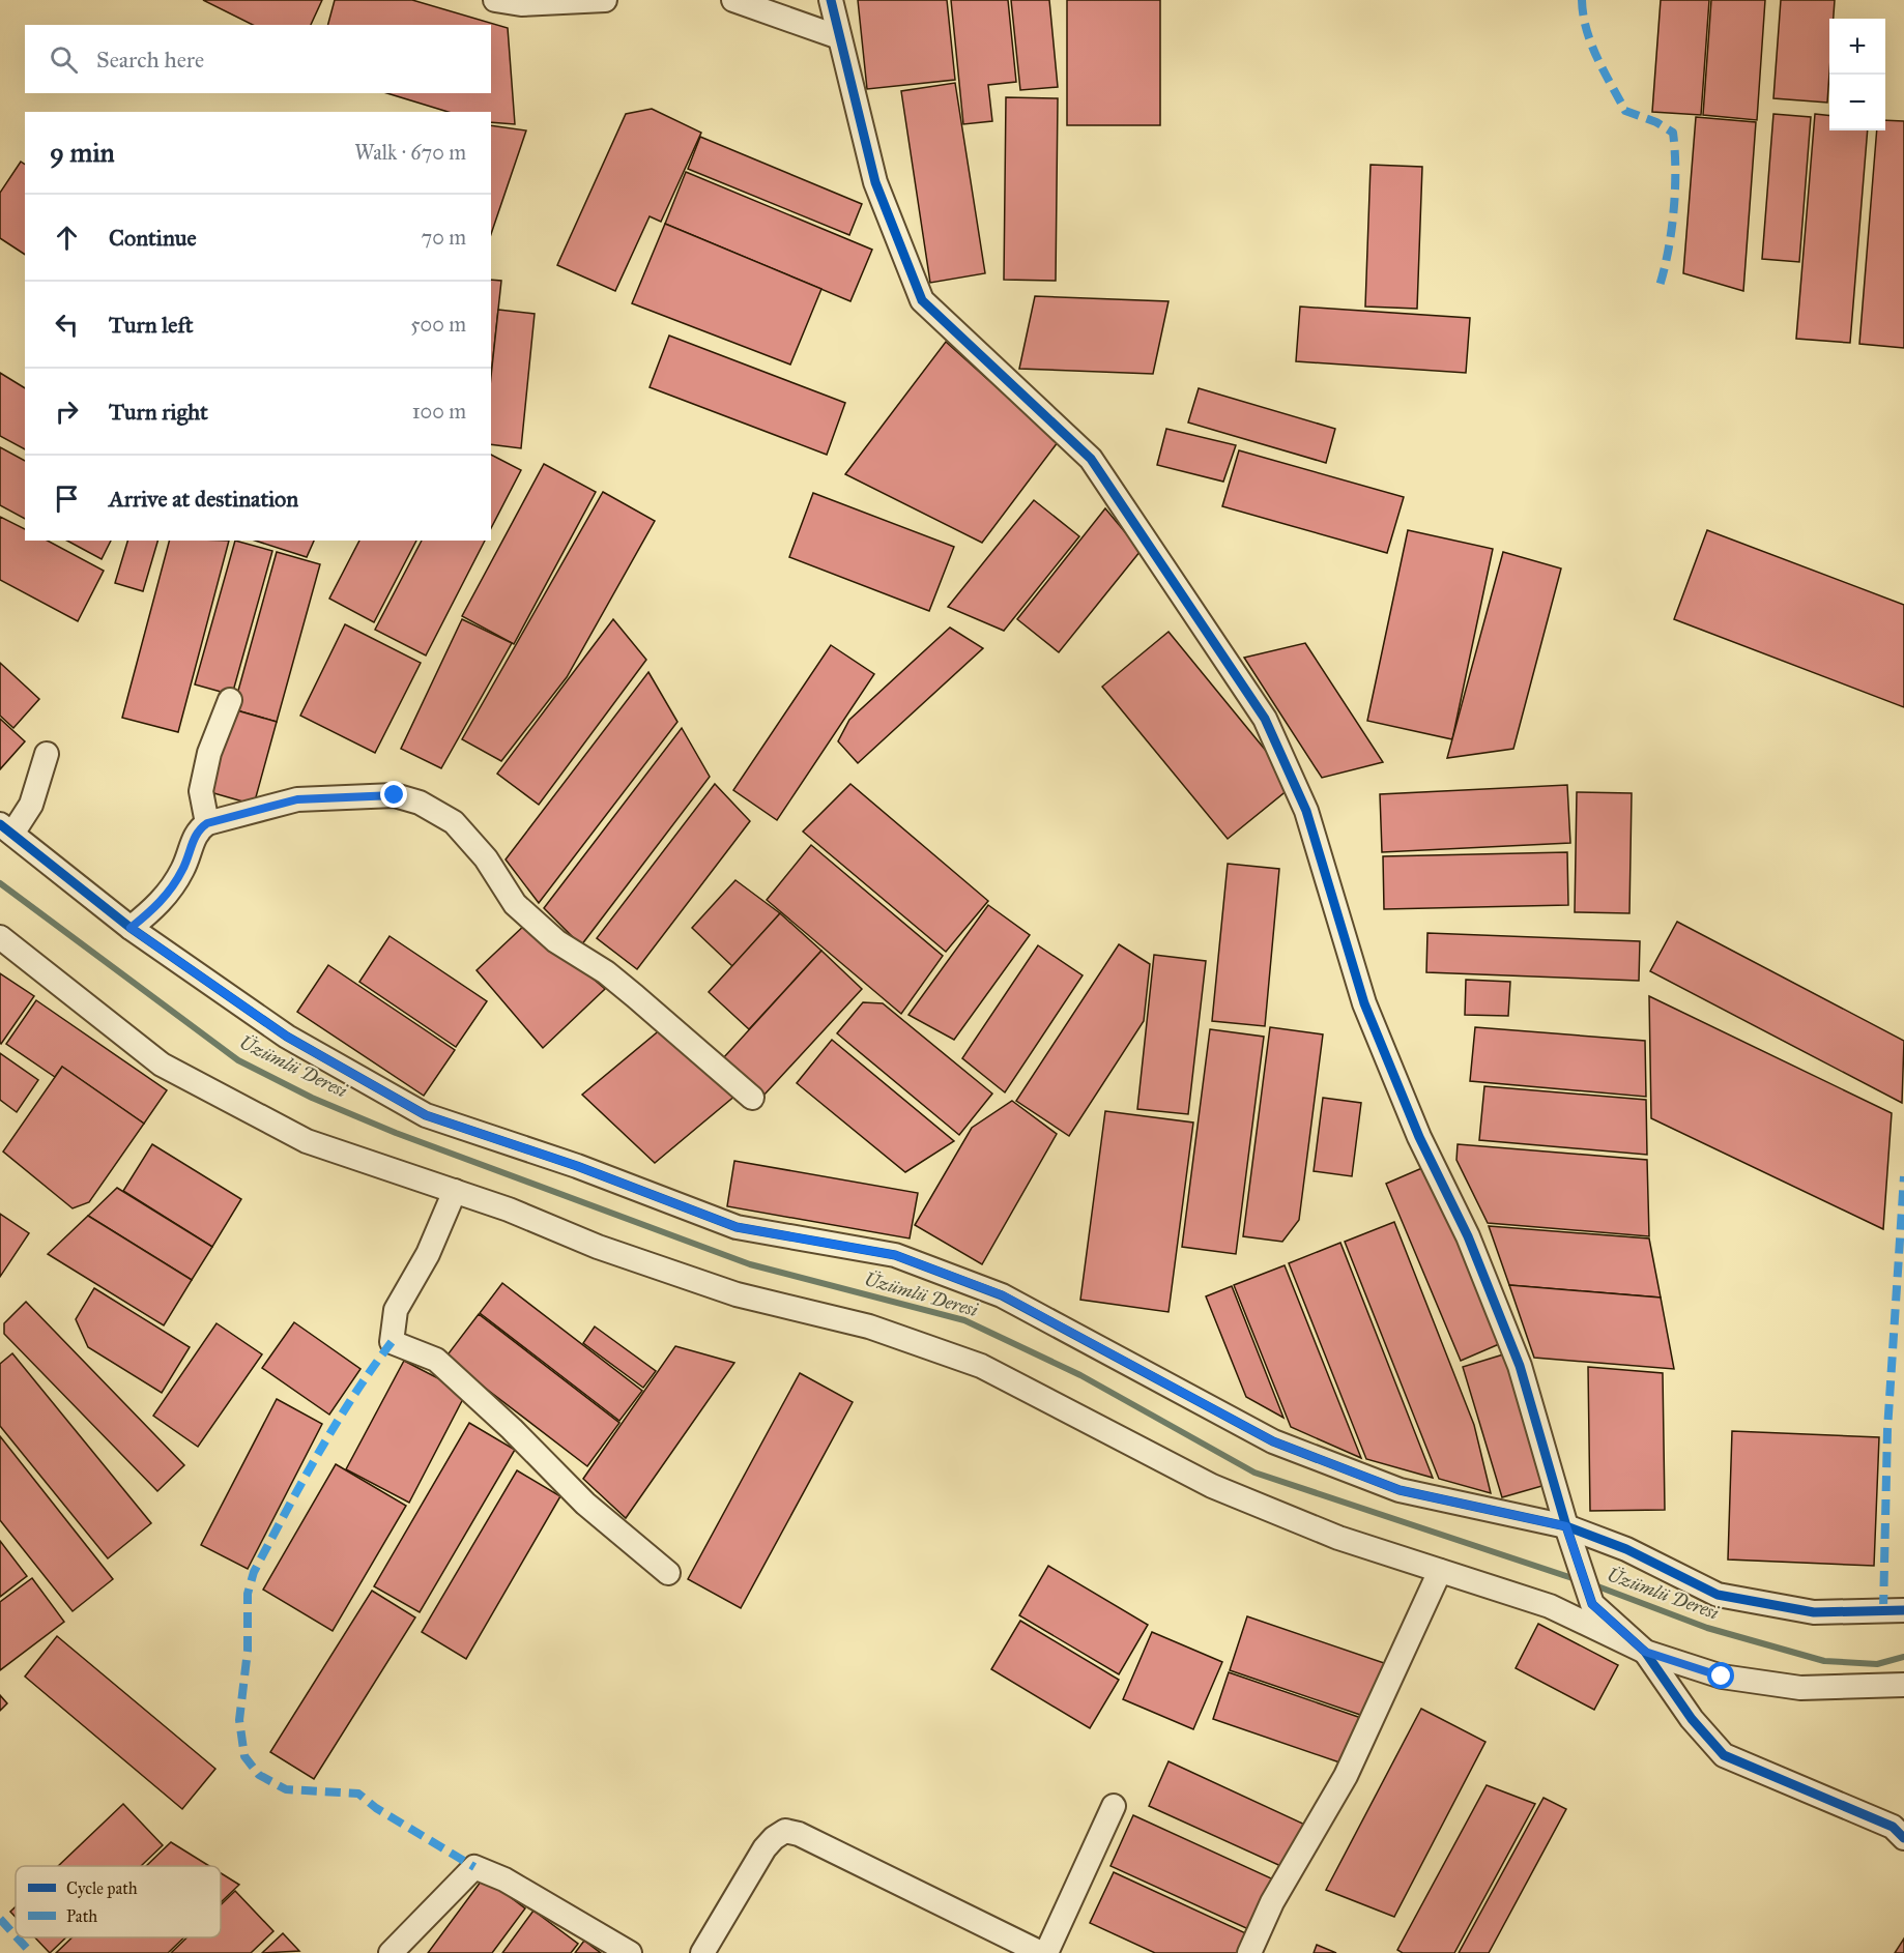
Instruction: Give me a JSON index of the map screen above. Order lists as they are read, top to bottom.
{
  "water": ["Üzümlü Deresi"],
  "legend": ["Cycle path", "Path"],
  "page": {
    "map_buttons": ["+", "−"],
    "search": "Search here",
    "heading": ["9 min", "Walk · 670 m"],
    "list": [
      ["Continue", "70 m"],
      ["Turn left", "500 m"],
      ["Turn right", "100 m"],
      "Arrive at destination"
    ]
  }
}
